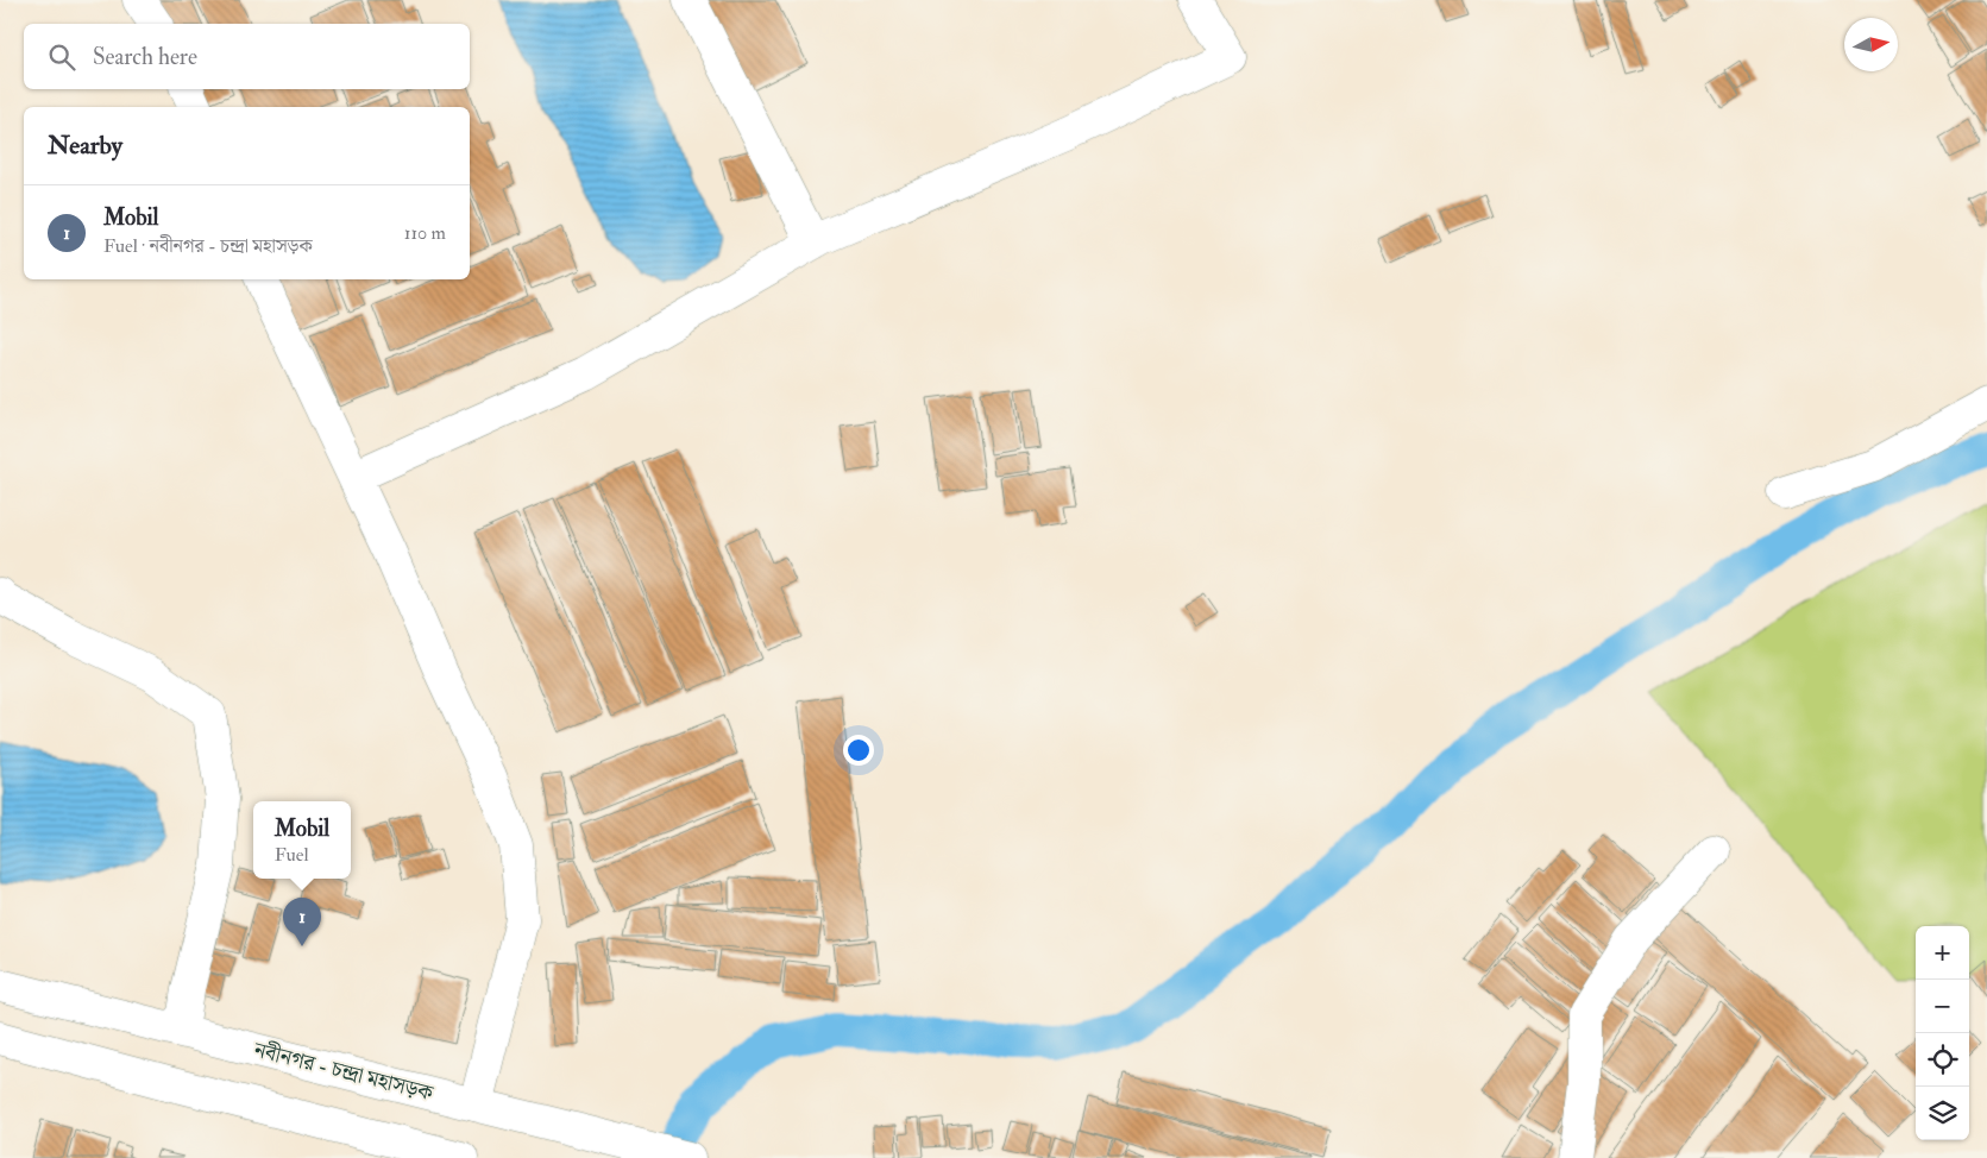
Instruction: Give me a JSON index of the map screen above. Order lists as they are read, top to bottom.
{
  "streets": {
    "main road": ["নবীনগর - চন্দ্রা মহাসড়ক"]
  },
  "north": "right",
  "page": {
    "search": "Search here",
    "heading": "Nearby",
    "list": [
      {
        "mark": "1",
        "name": "Mobil",
        "note": "Fuel · নবীনগর - চন্দ্রা মহাসড়ক",
        "value": "110 m"
      }
    ],
    "popup": ["Mobil", "Fuel"],
    "pins": "1",
    "map_buttons": ["+", "−"]
  }
}
